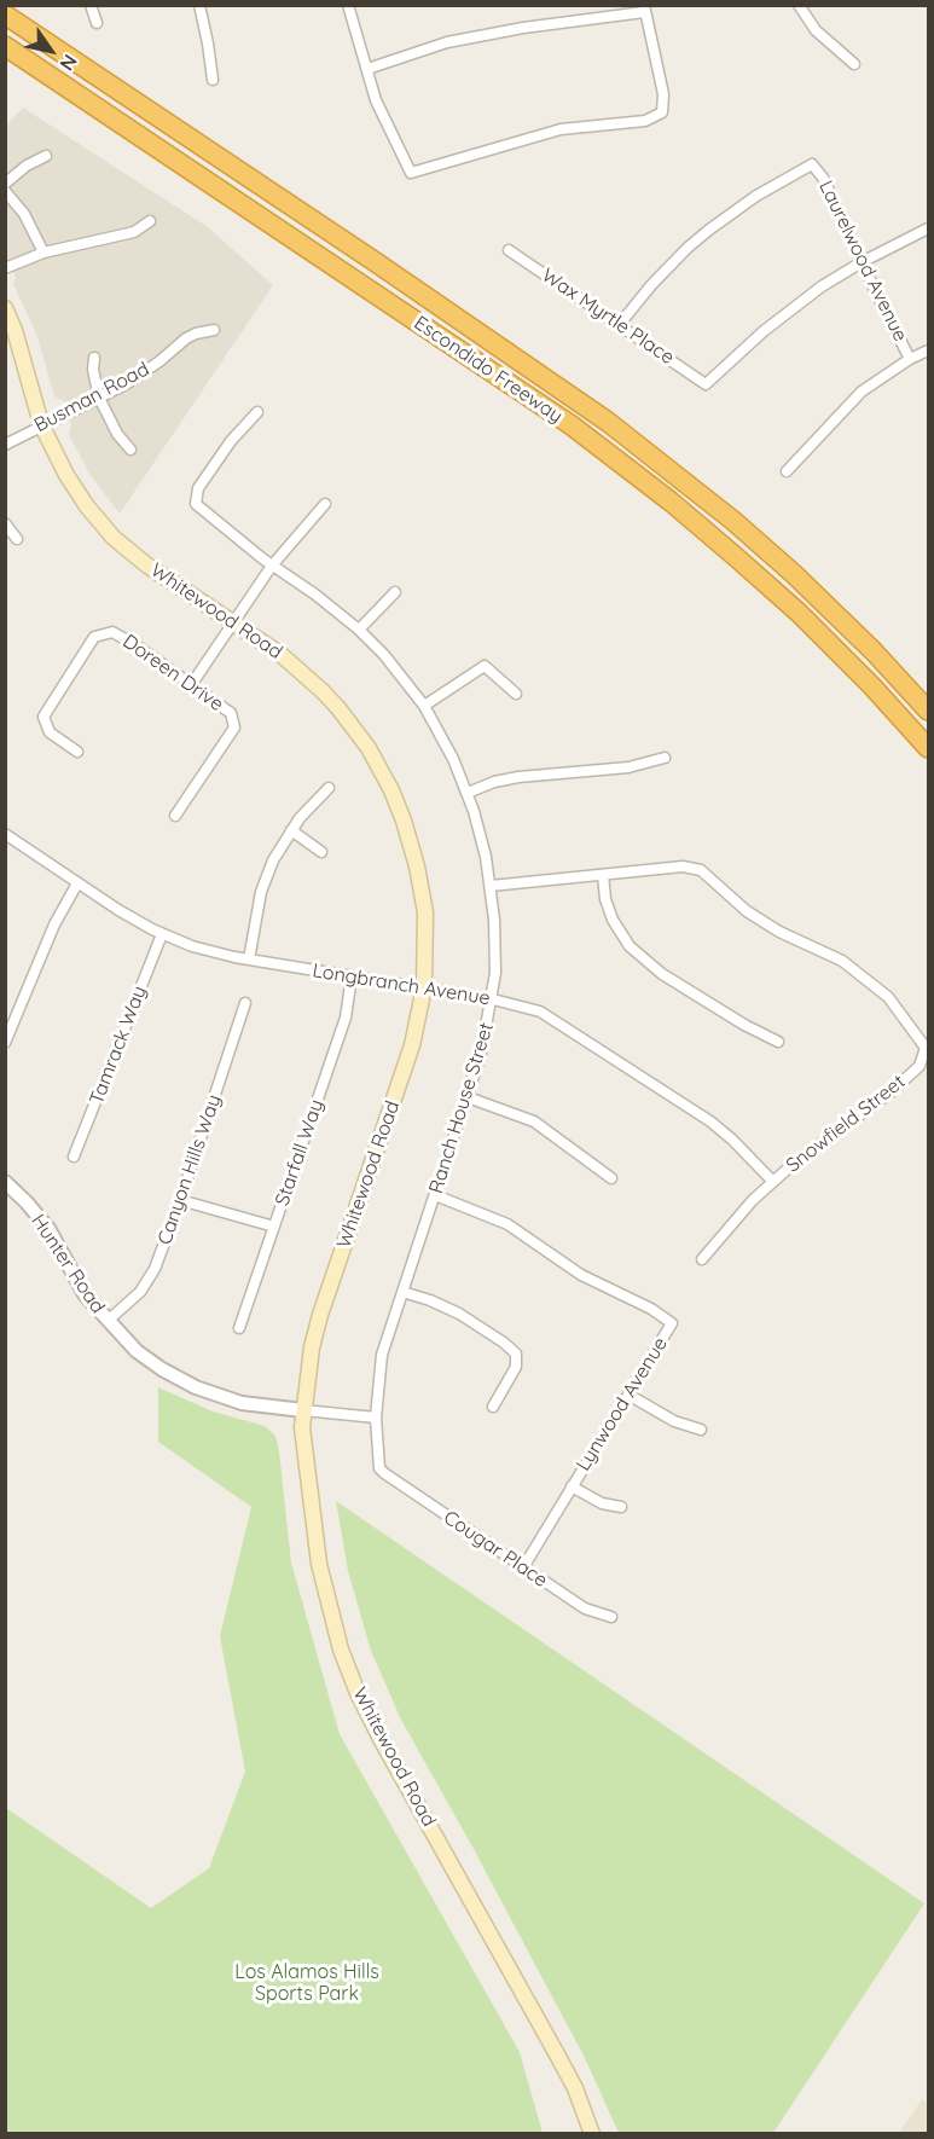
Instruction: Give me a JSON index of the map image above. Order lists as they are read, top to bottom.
{
  "streets": {
    "highway": ["Escondido Freeway"],
    "main road": ["Whitewood Road"],
    "street": [
      "Laurelwood Avenue",
      "Wax Myrtle Place",
      "Busman Road",
      "Doreen Drive",
      "Longbranch Avenue",
      "Tamrack Way",
      "Ranch House Street",
      "Snowfield Street",
      "Starfall Way",
      "Canyon Hills Way",
      "Hunter Road",
      "Lynwood Avenue",
      "Cougar Place"
    ]
  },
  "crossings": [
    ["Laurelwood Avenue", "Wax Myrtle Place"],
    ["Busman Road", "Whitewood Road"],
    ["Whitewood Road", "Longbranch Avenue"],
    ["Whitewood Road", "Hunter Road"],
    ["Longbranch Avenue", "Tamrack Way"],
    ["Longbranch Avenue", "Ranch House Street"],
    ["Longbranch Avenue", "Snowfield Street"],
    ["Longbranch Avenue", "Starfall Way"],
    ["Ranch House Street", "Hunter Road"],
    ["Ranch House Street", "Lynwood Avenue"],
    ["Ranch House Street", "Cougar Place"],
    ["Canyon Hills Way", "Hunter Road"],
    ["Lynwood Avenue", "Cougar Place"]
  ],
  "parks": ["Los Alamos Hills Sports Park"],
  "north": "bottom right"
}
